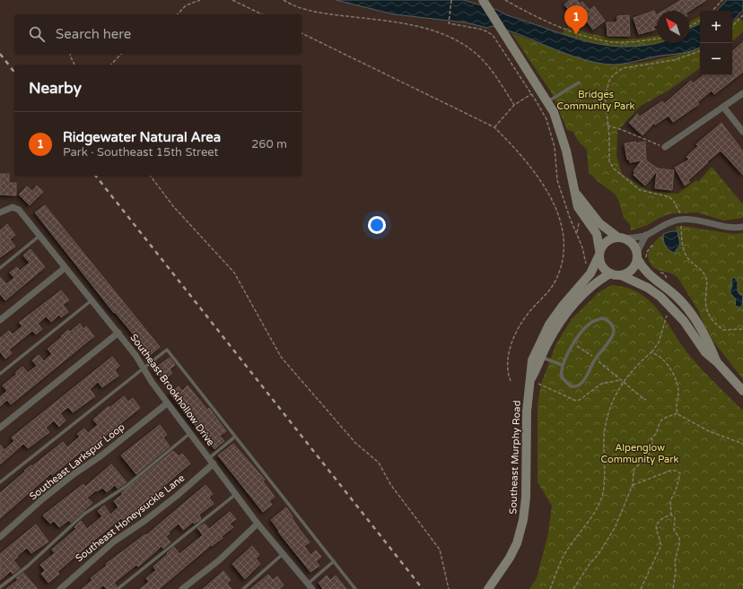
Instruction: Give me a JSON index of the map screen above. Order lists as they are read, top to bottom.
{
  "streets": {
    "main road": ["Southeast Murphy Road"],
    "street": ["Southeast Brookhollow Drive", "Southeast Larkspur Loop", "Southeast Honeysuckle Lane"]
  },
  "crossings": [
    ["Southeast Brookhollow Drive", "Southeast Larkspur Loop"],
    ["Southeast Brookhollow Drive", "Southeast Honeysuckle Lane"]
  ],
  "parks": ["Bridges Community Park", "Alpenglow Community Park"],
  "north": "top left",
  "page": {
    "pins": "1",
    "map_buttons": ["+", "−"],
    "search": "Search here",
    "heading": "Nearby",
    "list": [
      {
        "mark": "1",
        "name": "Ridgewater Natural Area",
        "note": "Park · Southeast 15th Street",
        "value": "260 m"
      }
    ]
  }
}
